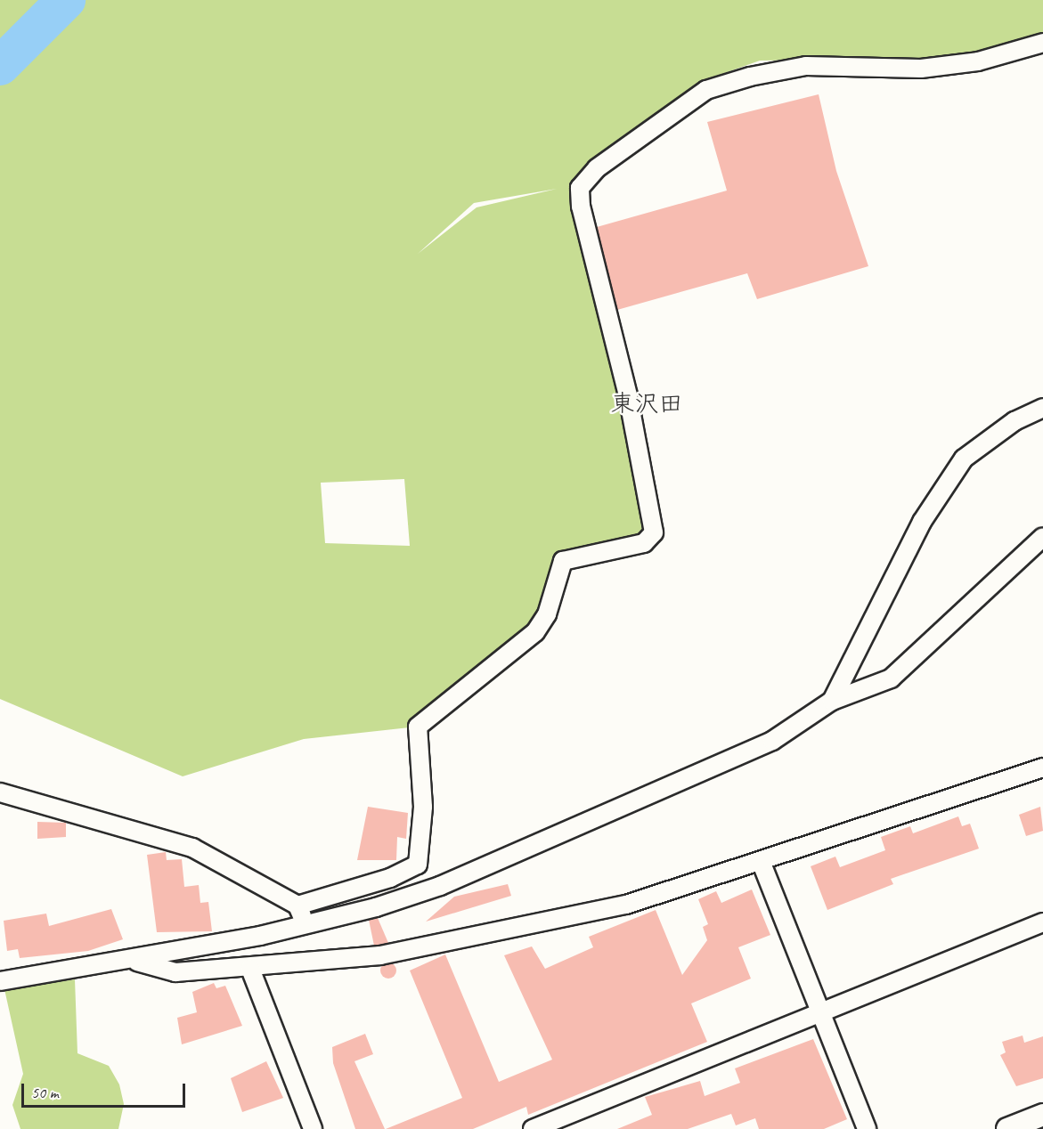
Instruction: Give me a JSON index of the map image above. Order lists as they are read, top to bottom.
{
  "districts": ["東沢田"],
  "scale_bar": "50 m"
}
